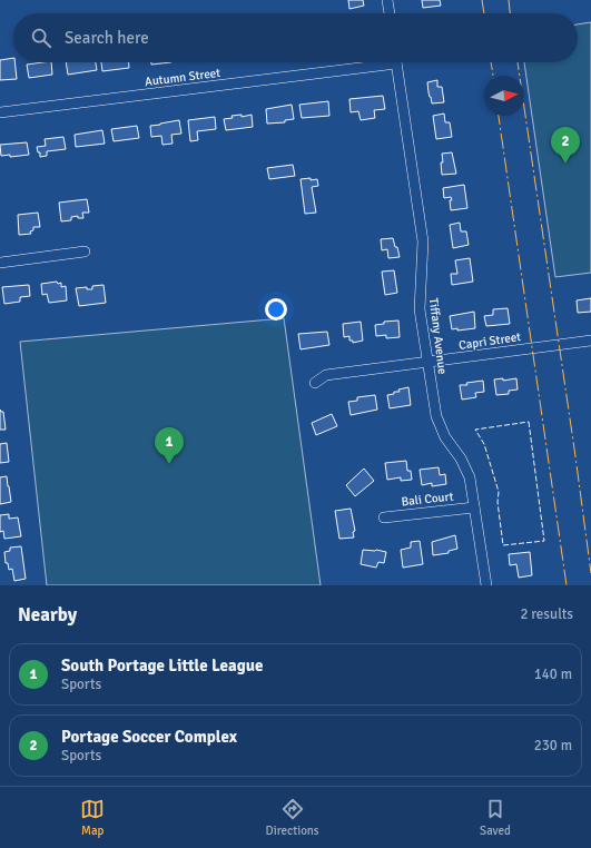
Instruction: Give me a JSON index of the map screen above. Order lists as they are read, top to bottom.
{
  "streets": {
    "street": [
      "Autumn Street",
      "Tiffany Avenue",
      "Capri Street",
      "Bali Court"
    ]
  },
  "crossings": [
    ["Tiffany Avenue", "Capri Street"],
    ["Tiffany Avenue", "Bali Court"]
  ],
  "north": "right",
  "page": {
    "search": "Search here",
    "pins": ["2", "1"],
    "heading": ["Nearby", "2 results"],
    "list": [
      {
        "mark": "1",
        "name": "South Portage Little League",
        "note": "Sports",
        "value": "140 m"
      },
      {
        "mark": "2",
        "name": "Portage Soccer Complex",
        "note": "Sports",
        "value": "230 m"
      }
    ],
    "nav": ["Map", "Directions", "Saved"]
  }
}
